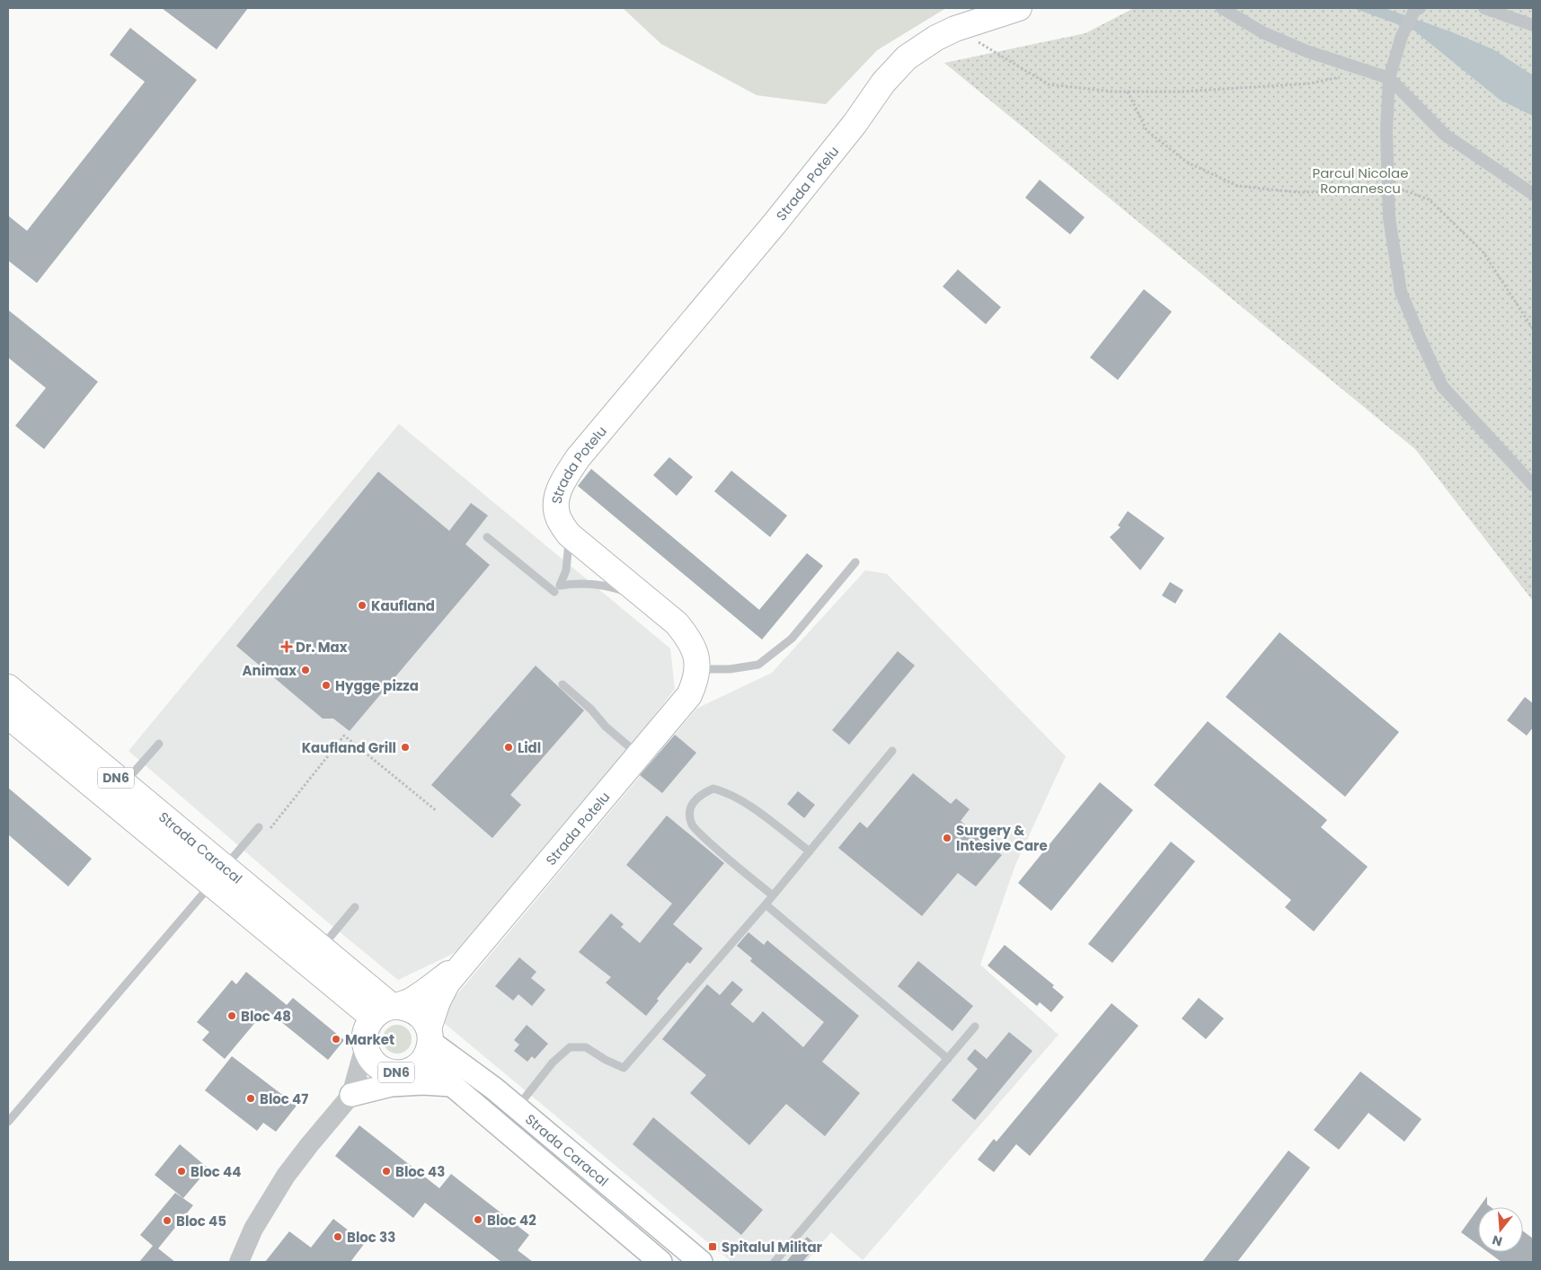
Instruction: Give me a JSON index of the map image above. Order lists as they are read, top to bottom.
{
  "streets": {
    "main road": ["Strada Potelu", "DN6", "Strada Caracal"]
  },
  "crossings": [
    ["Strada Potelu", "DN6"],
    ["Strada Potelu", "Strada Caracal"],
    ["DN6", "Strada Caracal"]
  ],
  "parks": ["Parcul Nicolae Romanescu"],
  "places": {
    "other": [
      "Kaufland",
      "Animax",
      "Hygge pizza",
      "Kaufland Grill",
      "Lidl",
      "Surgery & Intesive Care",
      "Bloc 48",
      "Market",
      "Bloc 47",
      "Bloc 44",
      "Bloc 43",
      "Bloc 42",
      "Bloc 45",
      "Bloc 33"
    ],
    "health": ["Dr. Max"],
    "transit": ["Spitalul Militar"]
  },
  "north": "bottom"
}
